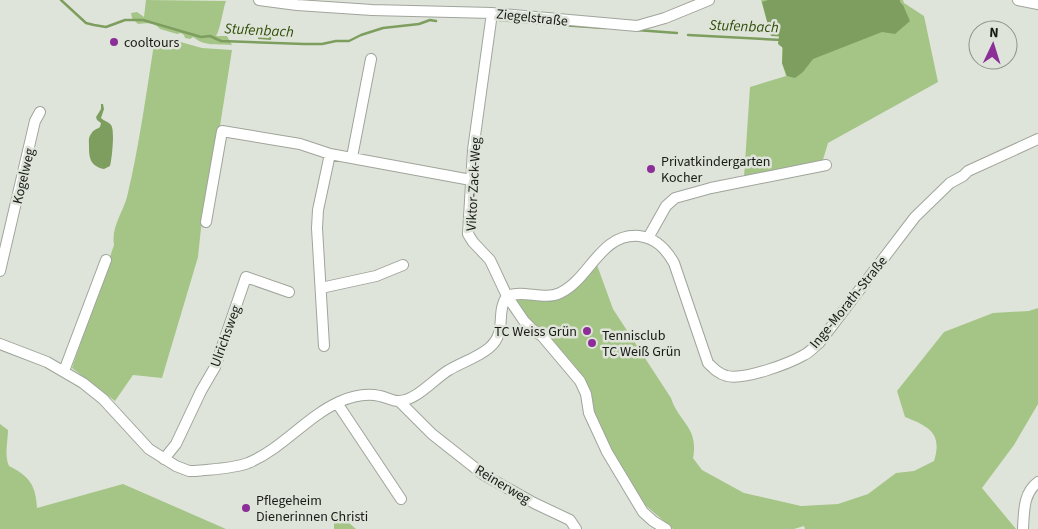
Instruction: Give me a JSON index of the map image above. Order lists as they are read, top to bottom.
{
  "streets": {
    "street": [
      "Ziegelstraße",
      "Kogelweg",
      "Viktor-Zack-Weg",
      "Inge-Morath-Straße",
      "Ulrichsweg",
      "Reinerweg"
    ]
  },
  "crossings": [
    ["Ziegelstraße", "Viktor-Zack-Weg"]
  ],
  "water": ["Stufenbach"],
  "places": [
    "cooltours",
    "Privatkindergarten Kocher",
    "TC Weiss Grün",
    "Tennisclub TC Weiß Grün",
    "Pflegeheim Dienerinnen Christi"
  ],
  "north": "top"
}
